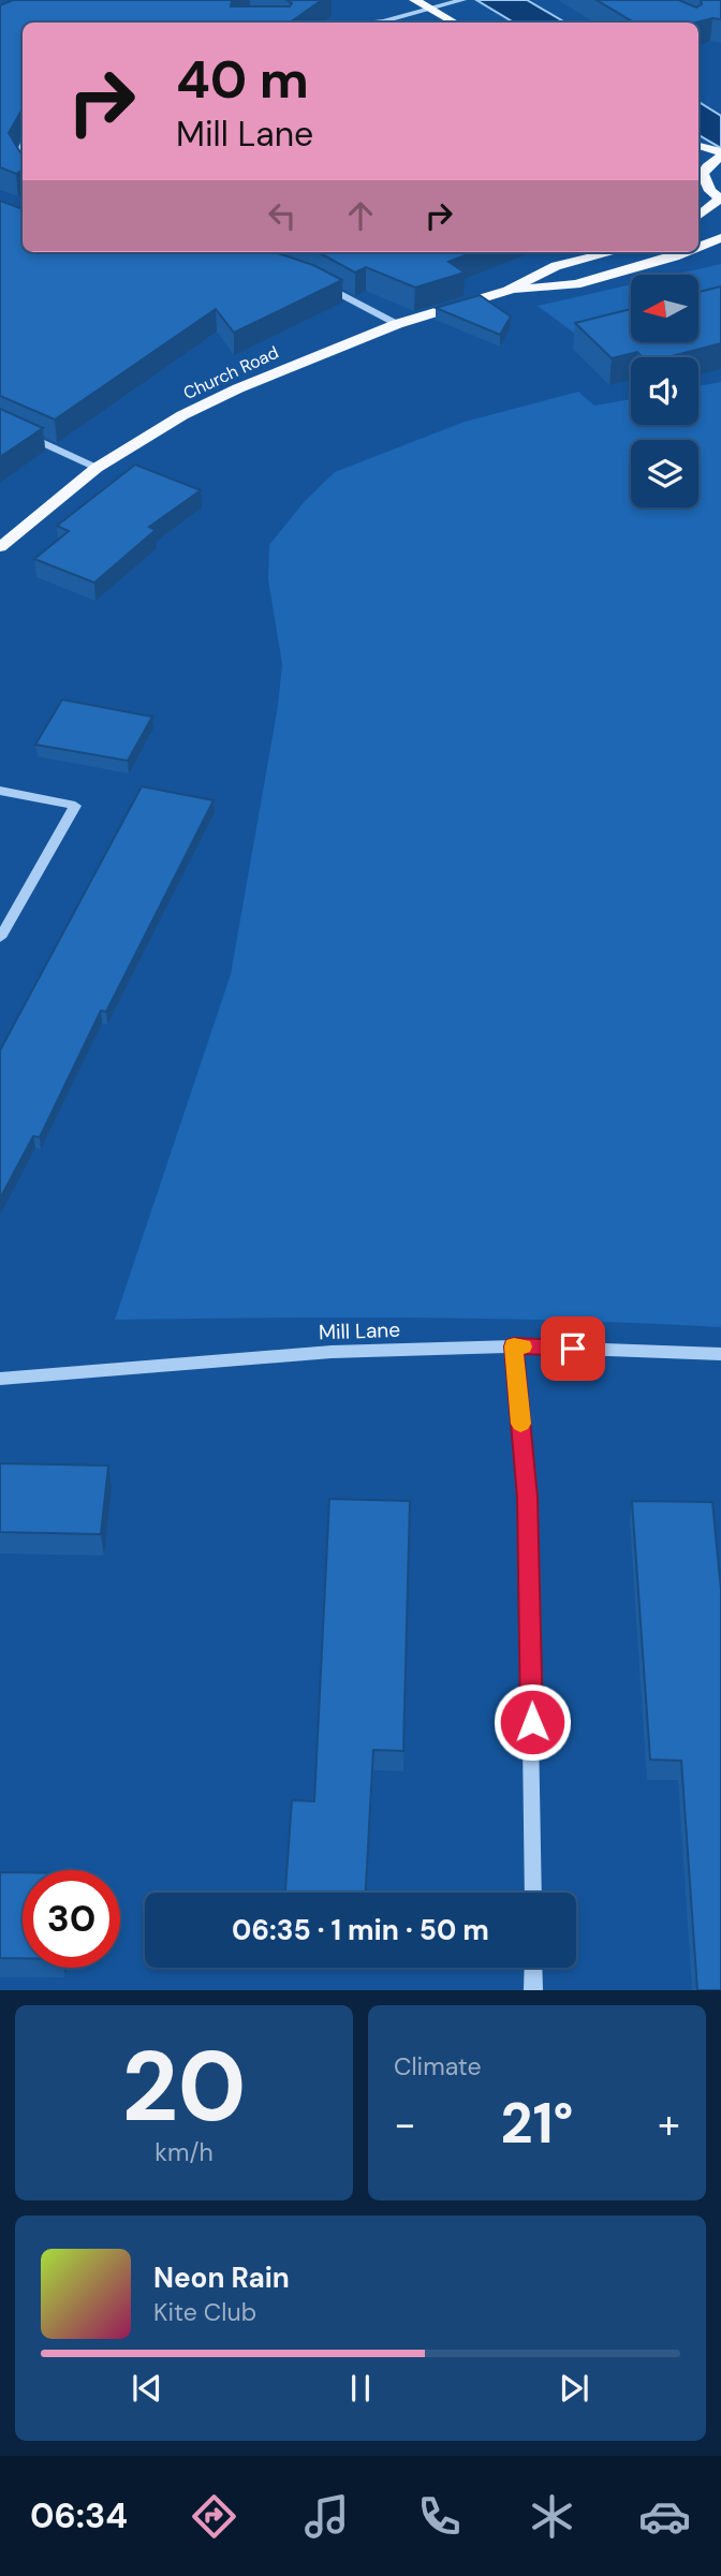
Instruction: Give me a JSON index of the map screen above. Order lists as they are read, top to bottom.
{
  "streets": {
    "main road": ["Church Road"],
    "street": ["Mill Lane"]
  },
  "north": "left",
  "page": {
    "turn": ["40 m", "Mill Lane"],
    "limit": "30",
    "trip": "06:35 · 1 min · 50 m",
    "tile": [
      ["20", "km/h"],
      "Climate"
    ],
    "heat": ["−", "21°", "+"],
    "song": ["Neon Rain", "Kite Club"],
    "tabs": "06:34"
  }
}
